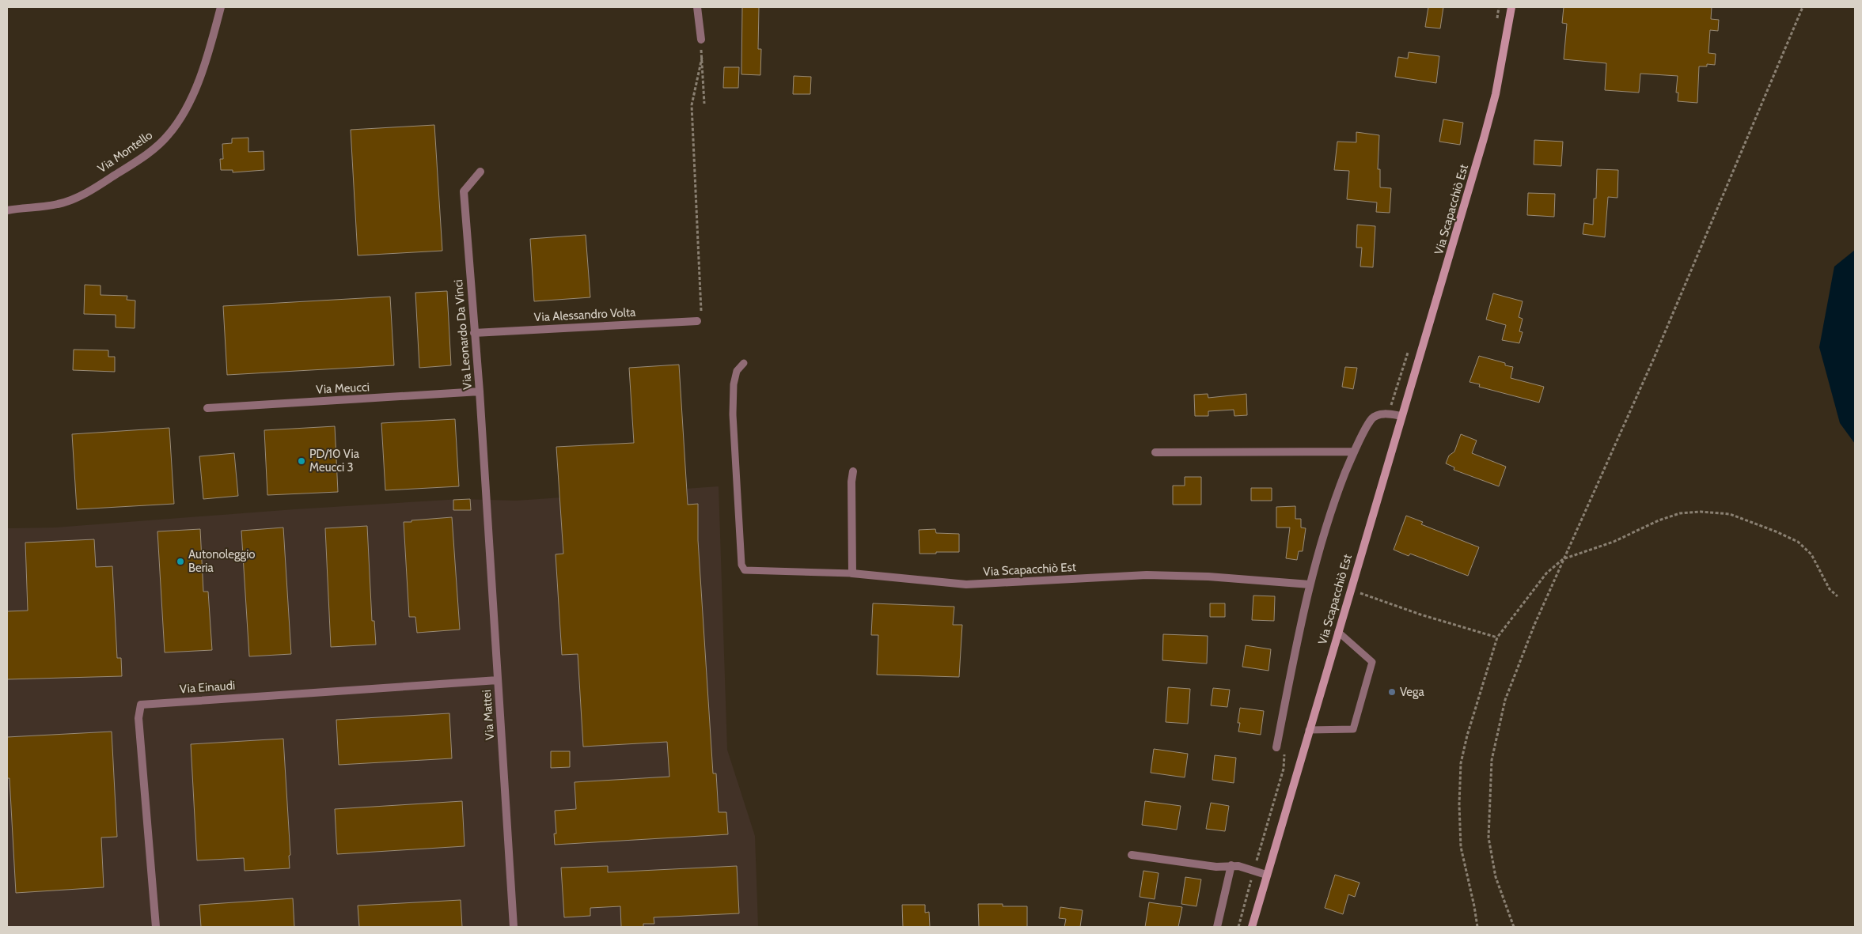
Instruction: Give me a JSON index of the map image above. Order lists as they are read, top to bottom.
{
  "streets": {
    "main road": ["Via Scapacchiò Est"],
    "street": [
      "Via Montello",
      "Via Alessandro Volta",
      "Via Leonardo Da Vinci",
      "Via Meucci",
      "Via Einaudi",
      "Via Mattei"
    ]
  },
  "crossings": [
    ["Via Alessandro Volta", "Via Leonardo Da Vinci"],
    ["Via Leonardo Da Vinci", "Via Meucci"],
    ["Via Leonardo Da Vinci", "Via Mattei"],
    ["Via Einaudi", "Via Mattei"]
  ],
  "places": ["PD/10 Via Meucci 3", "Autonoleggio Beria", "Vega"]
}
